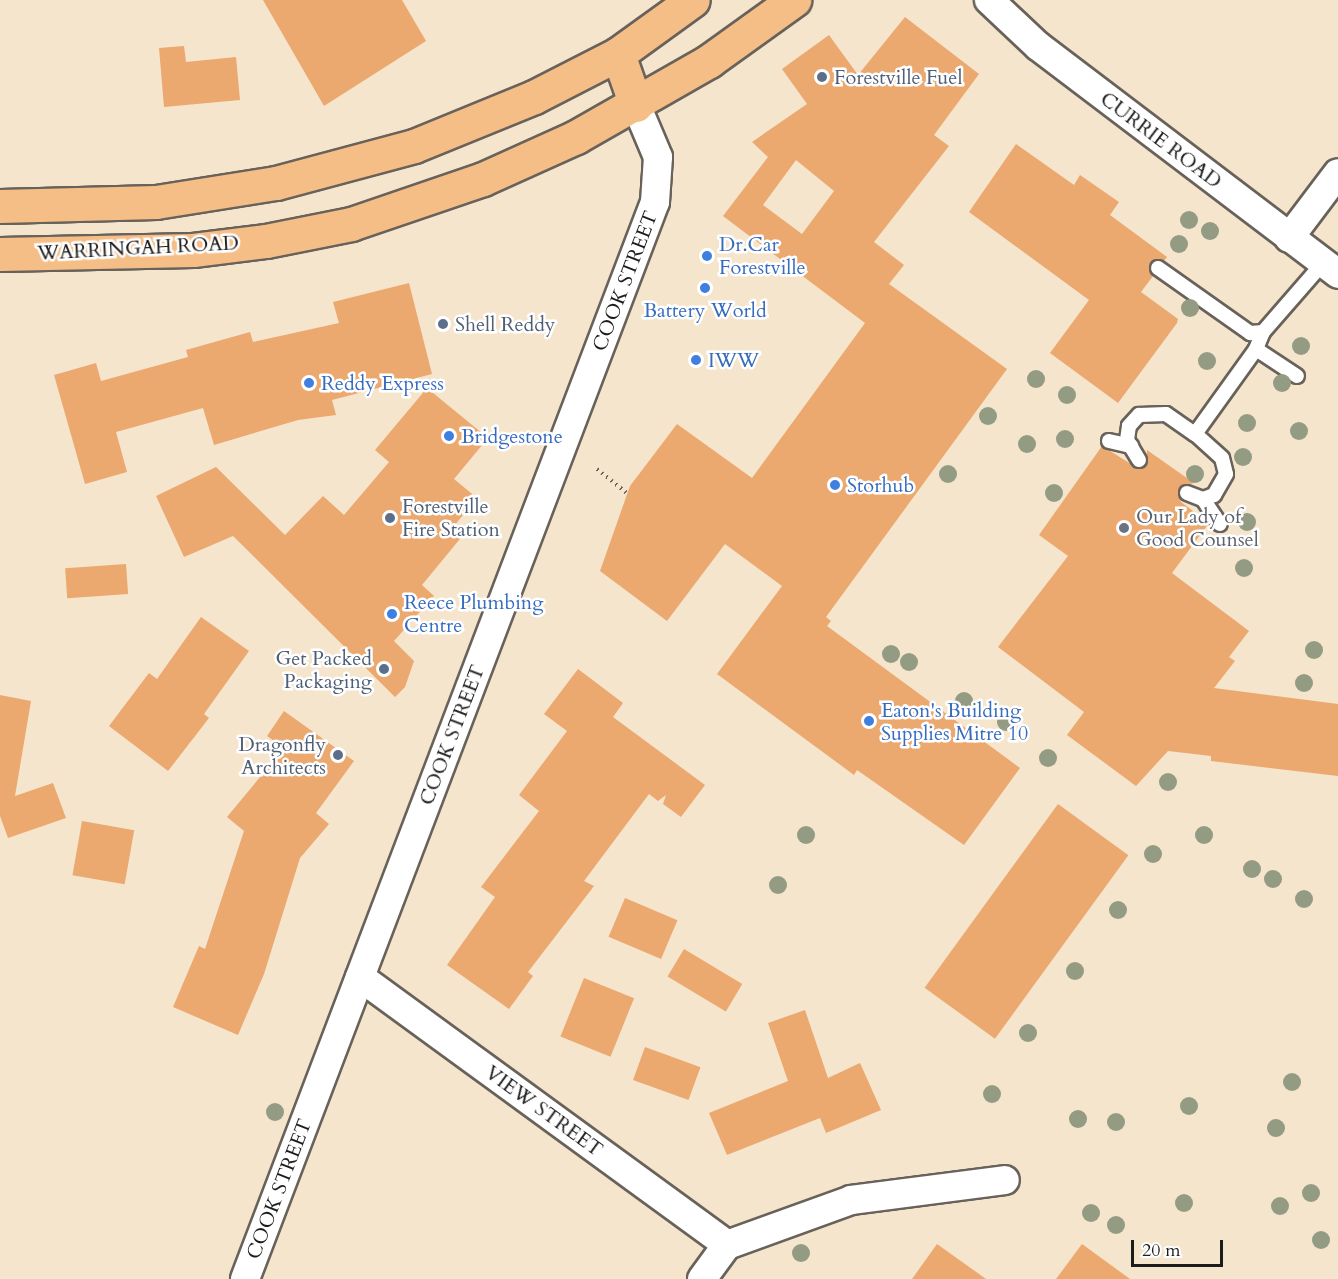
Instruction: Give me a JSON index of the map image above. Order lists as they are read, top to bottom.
{
  "streets": {
    "highway": ["WARRINGAH ROAD", "COOK STREET"],
    "street": ["CURRIE ROAD", "VIEW STREET"]
  },
  "crossings": [
    ["WARRINGAH ROAD", "COOK STREET"],
    ["COOK STREET", "VIEW STREET"]
  ],
  "places": [
    "Forestville Fuel",
    "Dr.Car Forestville",
    "Battery World",
    "Shell Reddy",
    "IWW",
    "Reddy Express",
    "Bridgestone",
    "Storhub",
    "Forestville Fire Station",
    "Our Lady of Good Counsel",
    "Reece Plumbing Centre",
    "Get Packed Packaging",
    "Eaton's Building Supplies Mitre 10",
    "Dragonfly Architects"
  ],
  "scale_bar": "20 m"
}
